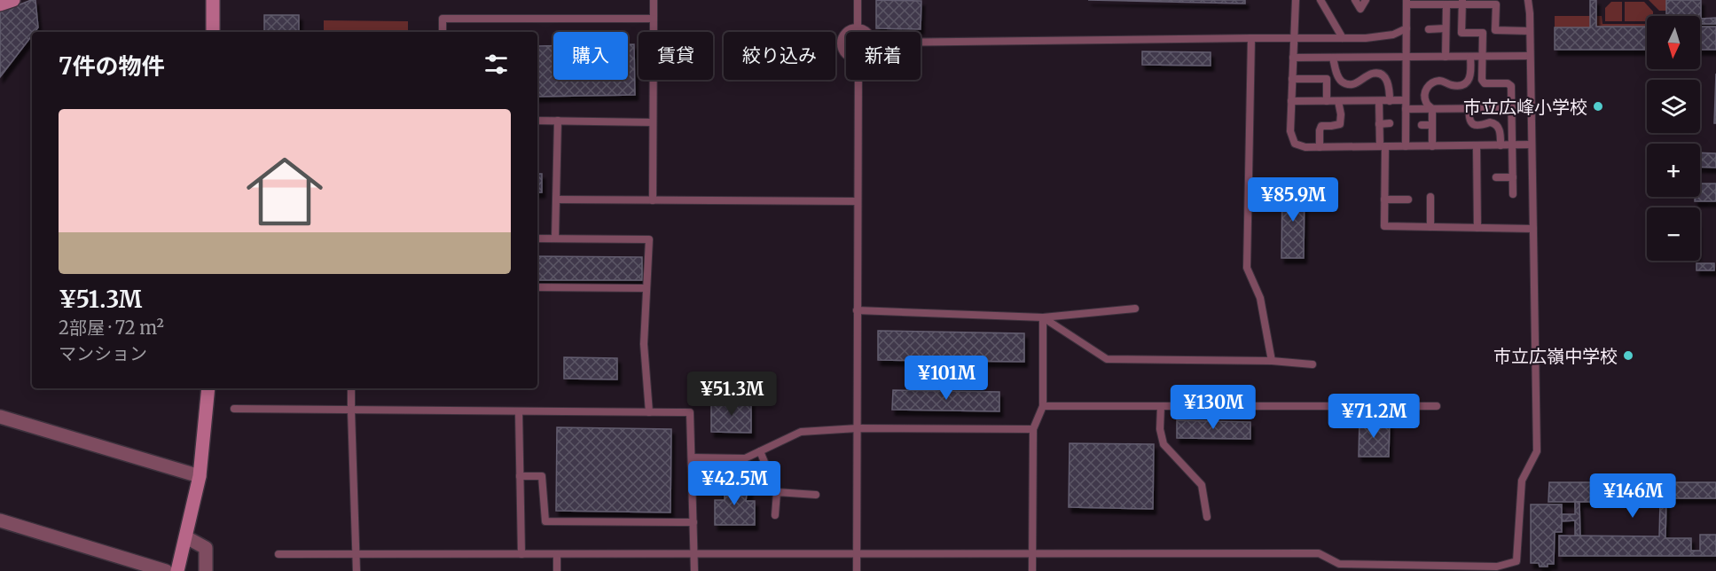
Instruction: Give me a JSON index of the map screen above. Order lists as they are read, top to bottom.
{
  "places": ["市立広峰小学校", "市立広嶺中学校"],
  "north": "bottom",
  "page": {
    "map_buttons": ["+", "−"],
    "chip": [
      "購入",
      "賃貸",
      "絞り込み",
      "新着"
    ],
    "heading": "7件の物件",
    "list": [
      {
        "name": "¥51.3M",
        "note": "2部屋 · 72 m² · マンション"
      }
    ],
    "price": [
      "¥85.9M",
      "¥101M",
      "¥51.3M",
      "¥130M",
      "¥71.2M",
      "¥42.5M",
      "¥146M"
    ]
  }
}
